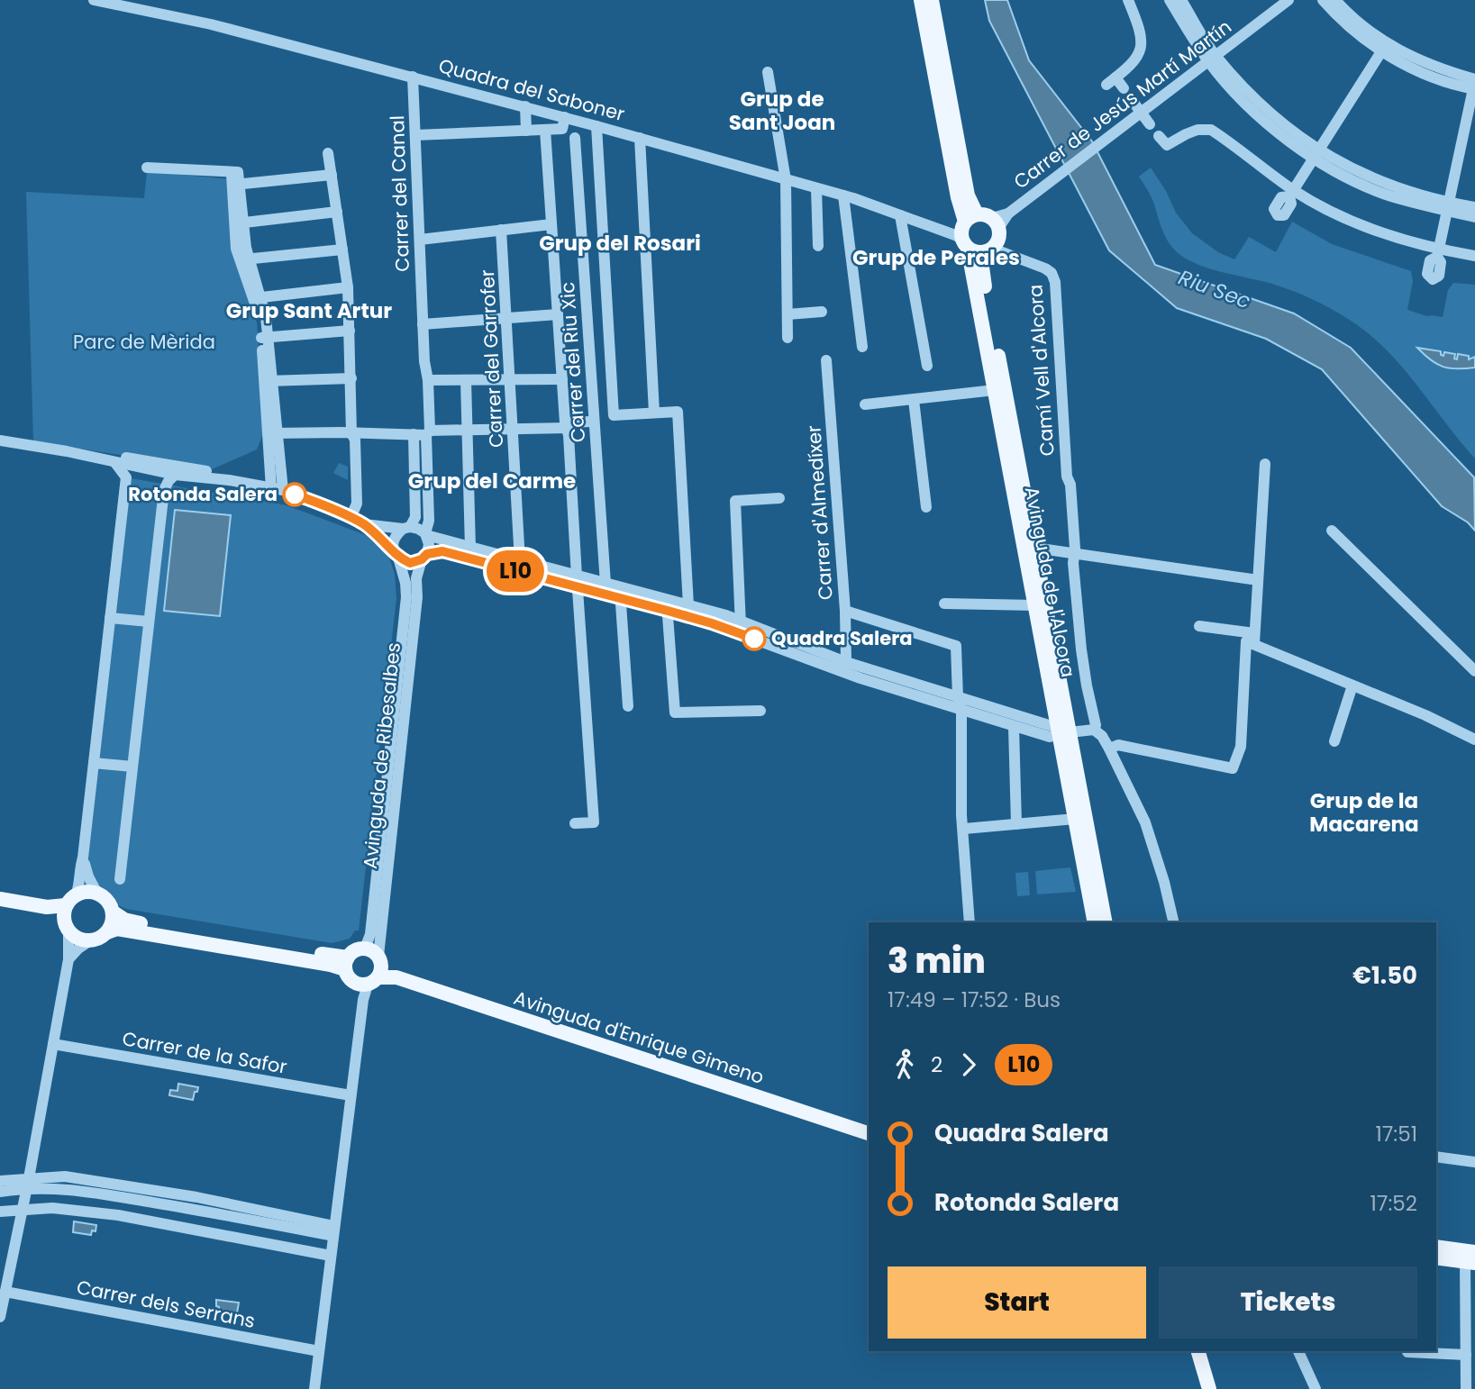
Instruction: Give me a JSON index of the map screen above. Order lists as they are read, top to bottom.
{
  "streets": {
    "main road": ["Avinguda de l'Alcora", "Avinguda d'Enrique Gimeno"],
    "street": [
      "Quadra del Saboner",
      "Carrer de Jesús Martí Martín",
      "Carrer del Canal",
      "Carrer del Garrofer",
      "Carrer del Riu Xic",
      "Camí Vell d'Alcora",
      "Carrer d'Almedíxer",
      "Avinguda de Ribesalbes",
      "Carrer de la Safor",
      "Carrer dels Serrans"
    ]
  },
  "crossings": [
    ["Quadra del Saboner", "Carrer de Jesús Martí Martín"],
    ["Quadra del Saboner", "Carrer del Canal"],
    ["Quadra del Saboner", "Camí Vell d'Alcora"],
    ["Quadra del Saboner", "Avinguda de l'Alcora"],
    ["Carrer de Jesús Martí Martín", "Camí Vell d'Alcora"],
    ["Carrer de Jesús Martí Martín", "Avinguda de l'Alcora"],
    ["Carrer del Canal", "Avinguda de Ribesalbes"],
    ["Camí Vell d'Alcora", "Avinguda de l'Alcora"],
    ["Avinguda de Ribesalbes", "Avinguda d'Enrique Gimeno"],
    ["Avinguda de Ribesalbes", "Carrer de la Safor"],
    ["Avinguda de Ribesalbes", "Carrer dels Serrans"]
  ],
  "districts": [
    "Grup de Sant Joan",
    "Grup del Rosari",
    "Grup de Perales",
    "Grup Sant Artur",
    "Grup del Carme",
    "Grup de la Macarena"
  ],
  "water": ["Riu Sec"],
  "parks": ["Parc de Mèrida"],
  "places": ["Rotonda Salera", "Quadra Salera"],
  "lines": ["bus line L10"],
  "page": {
    "on_map": "L10",
    "heading": ["3 min", "17:49 – 17:52 · Bus", "€1.50"],
    "legs": ["2", "L10"],
    "list": [
      {
        "name": "Quadra Salera",
        "value": "17:51"
      },
      {
        "name": "Rotonda Salera",
        "value": "17:52"
      }
    ],
    "buttons": ["Start", "Tickets"]
  }
}
